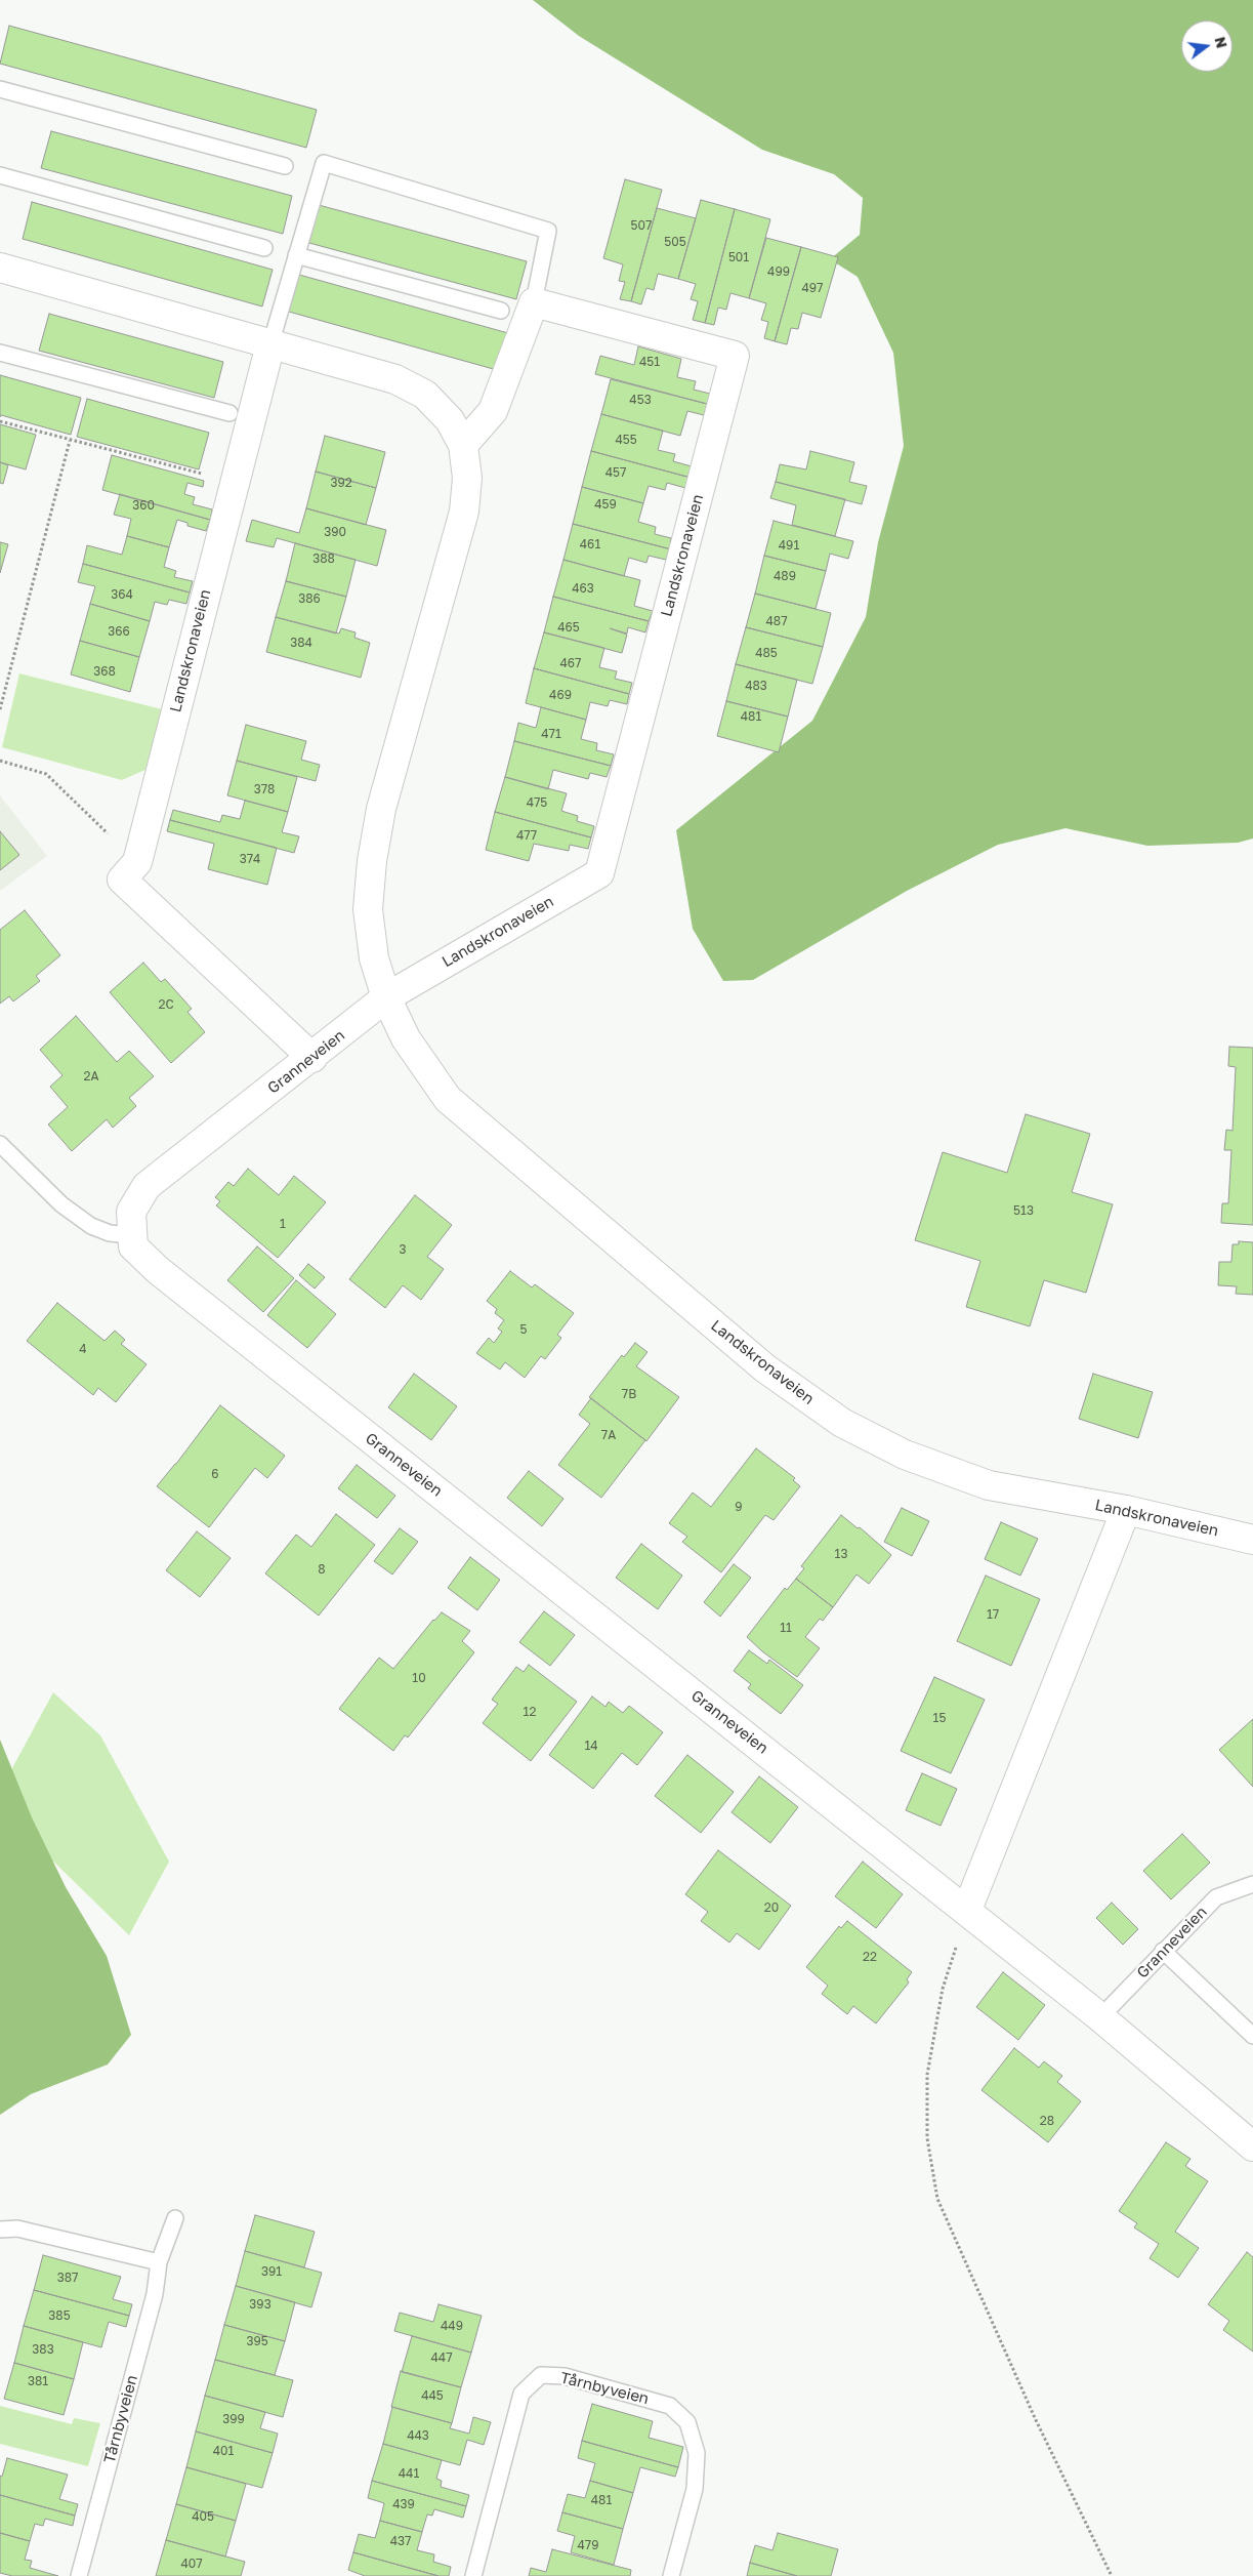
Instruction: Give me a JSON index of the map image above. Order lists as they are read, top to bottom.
{
  "streets": {
    "street": ["Landskronaveien", "Granneveien"],
    "lane": ["Tårnbyveien"]
  },
  "crossings": [
    ["Landskronaveien", "Granneveien"]
  ],
  "house_numbers": [
    "507",
    "505",
    "501",
    "499",
    "497",
    "451",
    "453",
    "455",
    "457",
    "392",
    "459",
    "360",
    "390",
    "461",
    "491",
    "388",
    "489",
    "463",
    "364",
    "386",
    "487",
    "465",
    "366",
    "384",
    "485",
    "467",
    "368",
    "483",
    "469",
    "481",
    "471",
    "378",
    "475",
    "477",
    "374",
    "2C",
    "2A",
    "513",
    "1",
    "3",
    "5",
    "4",
    "7B",
    "7A",
    "6",
    "9",
    "13",
    "8",
    "17",
    "11",
    "10",
    "12",
    "15",
    "14",
    "20",
    "22",
    "28",
    "391",
    "387",
    "393",
    "385",
    "449",
    "395",
    "383",
    "447",
    "381",
    "445",
    "399",
    "443",
    "401",
    "441",
    "481",
    "439",
    "405",
    "437",
    "479",
    "407"
  ],
  "north": "right"
}
